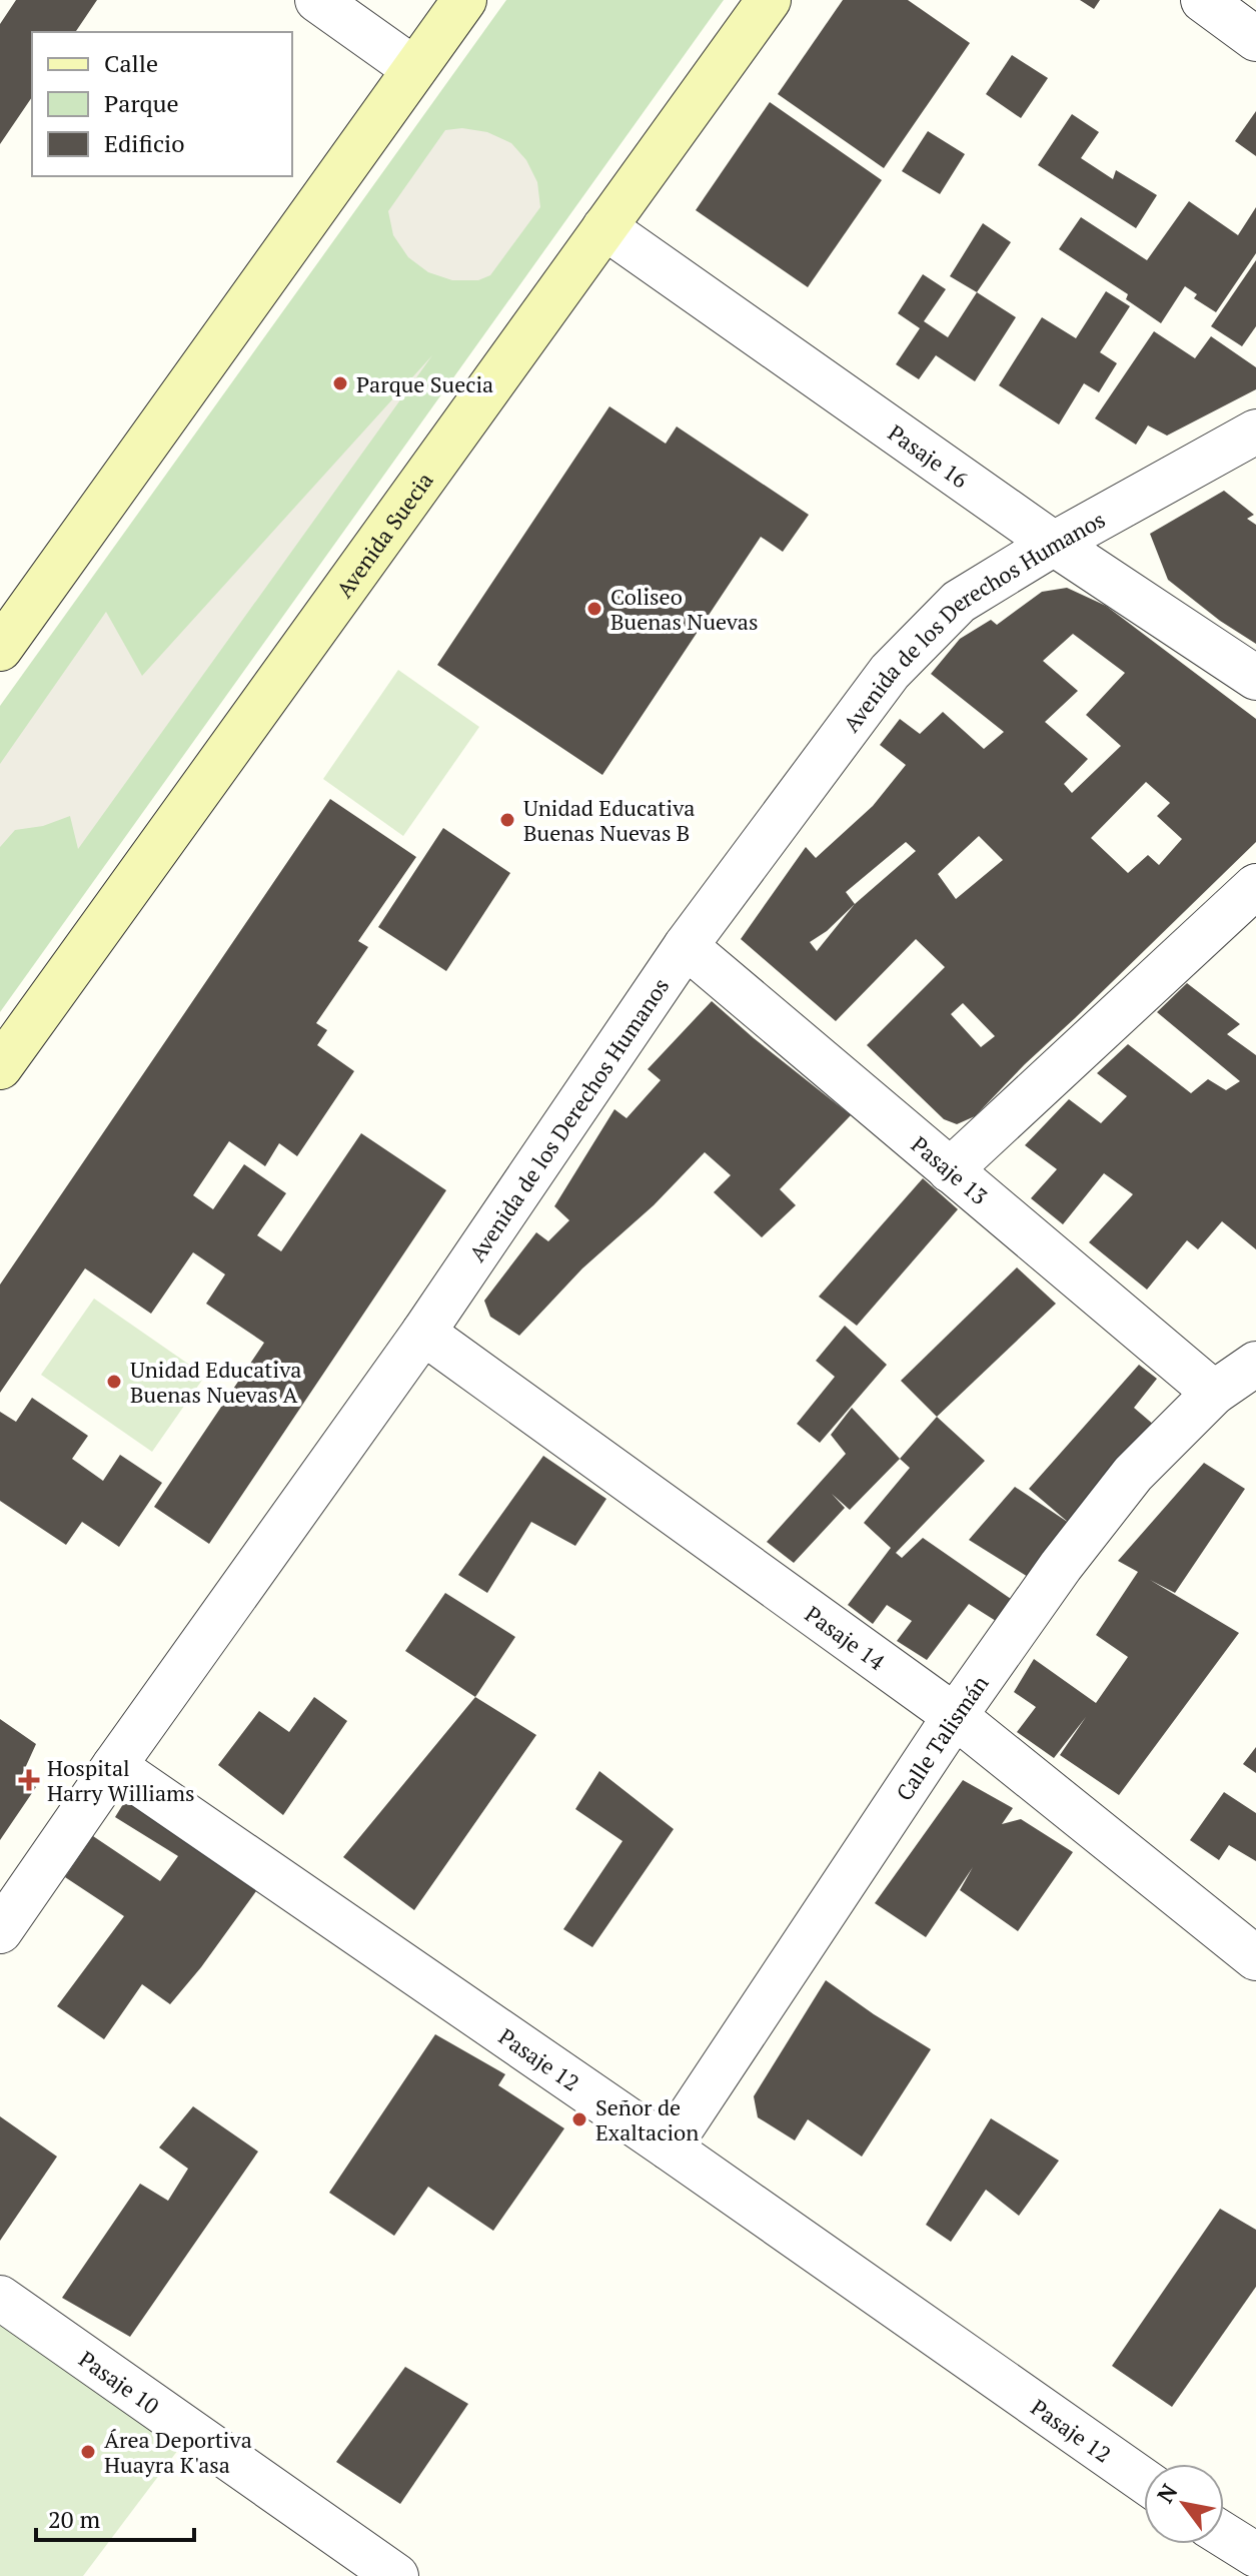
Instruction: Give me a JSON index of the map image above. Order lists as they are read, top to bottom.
{
  "streets": {
    "main road": ["Avenida Suecia"],
    "street": [
      "Pasaje 16",
      "Avenida de los Derechos Humanos",
      "Pasaje 13",
      "Pasaje 14",
      "Calle Talismán",
      "Pasaje 12",
      "Pasaje 10"
    ]
  },
  "crossings": [
    ["Pasaje 16", "Avenida Suecia"],
    ["Pasaje 16", "Avenida de los Derechos Humanos"],
    ["Avenida de los Derechos Humanos", "Pasaje 13"],
    ["Avenida de los Derechos Humanos", "Pasaje 14"],
    ["Avenida de los Derechos Humanos", "Pasaje 12"],
    ["Pasaje 13", "Calle Talismán"],
    ["Pasaje 14", "Calle Talismán"],
    ["Calle Talismán", "Pasaje 12"]
  ],
  "places": {
    "other": [
      "Parque Suecia",
      "Coliseo Buenas Nuevas",
      "Unidad Educativa Buenas Nuevas B",
      "Unidad Educativa Buenas Nuevas A",
      "Señor de Exaltacion",
      "Área Deportiva Huayra K'asa"
    ],
    "health": ["Hospital Harry Williams"]
  },
  "legend": ["Calle", "Parque", "Edificio"],
  "scale_bar": "20 m",
  "north": "top left"
}
